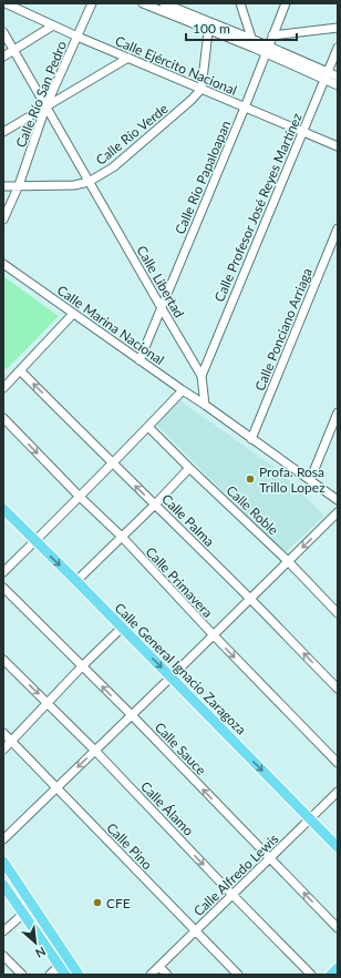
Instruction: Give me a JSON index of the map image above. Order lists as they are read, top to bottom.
{
  "streets": {
    "main road": ["Calle General Ignacio Zaragoza"],
    "street": [
      "Calle Ejército Nacional",
      "Calle Río San Pedro",
      "Calle Río Verde",
      "Calle Río Papaloapan",
      "Calle Profesor José Reyes Martínez",
      "Calle Libertad",
      "Calle Marina Nacional",
      "Calle Ponciano Arriaga",
      "Calle Roble",
      "Calle Palma",
      "Calle Primavera",
      "Calle Sauce",
      "Calle Álamo",
      "Calle Pino",
      "Calle Alfredo Lewis"
    ]
  },
  "crossings": [
    ["Calle Ejército Nacional", "Calle Río San Pedro"],
    ["Calle Ejército Nacional", "Calle Río Verde"],
    ["Calle Ejército Nacional", "Calle Río Papaloapan"],
    ["Calle Ejército Nacional", "Calle Profesor José Reyes Martínez"],
    ["Calle Río San Pedro", "Calle Río Verde"],
    ["Calle Río San Pedro", "Calle Libertad"],
    ["Calle Río Verde", "Calle Libertad"],
    ["Calle Río Papaloapan", "Calle Libertad"],
    ["Calle Río Papaloapan", "Calle Marina Nacional"],
    ["Calle Profesor José Reyes Martínez", "Calle Libertad"],
    ["Calle Libertad", "Calle Marina Nacional"],
    ["Calle General Ignacio Zaragoza", "Calle Alfredo Lewis"],
    ["Calle Sauce", "Calle Alfredo Lewis"],
    ["Calle Álamo", "Calle Alfredo Lewis"],
    ["Calle Pino", "Calle Alfredo Lewis"]
  ],
  "one_way": [
    "Calle Palma",
    "Calle Primavera",
    "Calle General Ignacio Zaragoza",
    "Calle Sauce",
    "Calle Álamo"
  ],
  "places": ["Profa. Rosa Trillo Lopez", "CFE"],
  "scale_bar": "100 m",
  "north": "bottom right"
}
